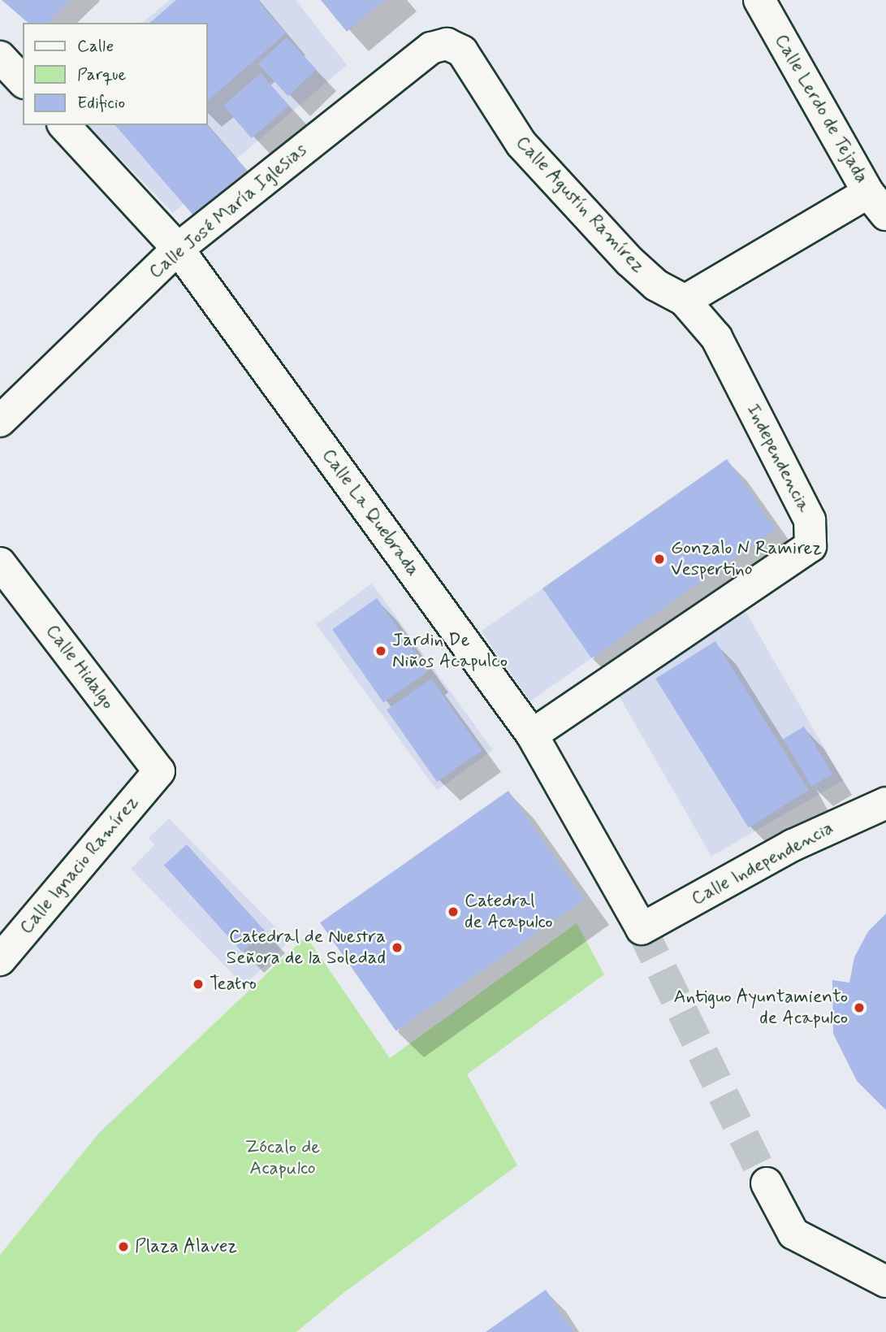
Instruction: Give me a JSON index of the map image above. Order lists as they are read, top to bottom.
{
  "streets": {
    "street": [
      "Calle Lerdo de Tejada",
      "Calle Agustín Ramírez",
      "Calle José María Iglesias",
      "Independencia",
      "Calle La Quebrada",
      "Calle Hidalgo",
      "Calle Independencia",
      "Calle Ignacio Ramírez"
    ]
  },
  "crossings": [
    ["Calle Agustín Ramírez", "Calle José María Iglesias"],
    ["Calle Agustín Ramírez", "Independencia"],
    ["Calle José María Iglesias", "Calle La Quebrada"],
    ["Independencia", "Calle La Quebrada"],
    ["Calle La Quebrada", "Calle Independencia"],
    ["Calle Hidalgo", "Calle Ignacio Ramírez"]
  ],
  "parks": ["Zócalo de Acapulco"],
  "places": [
    "Gonzalo N Ramirez Vespertino",
    "Jardin De Niños Acapulco",
    "Catedral de Acapulco",
    "Catedral de Nuestra Señora de la Soledad",
    "Teatro",
    "Antiguo Ayuntamiento de Acapulco",
    "Plaza Alavez"
  ],
  "legend": ["Calle", "Parque", "Edificio"]
}
